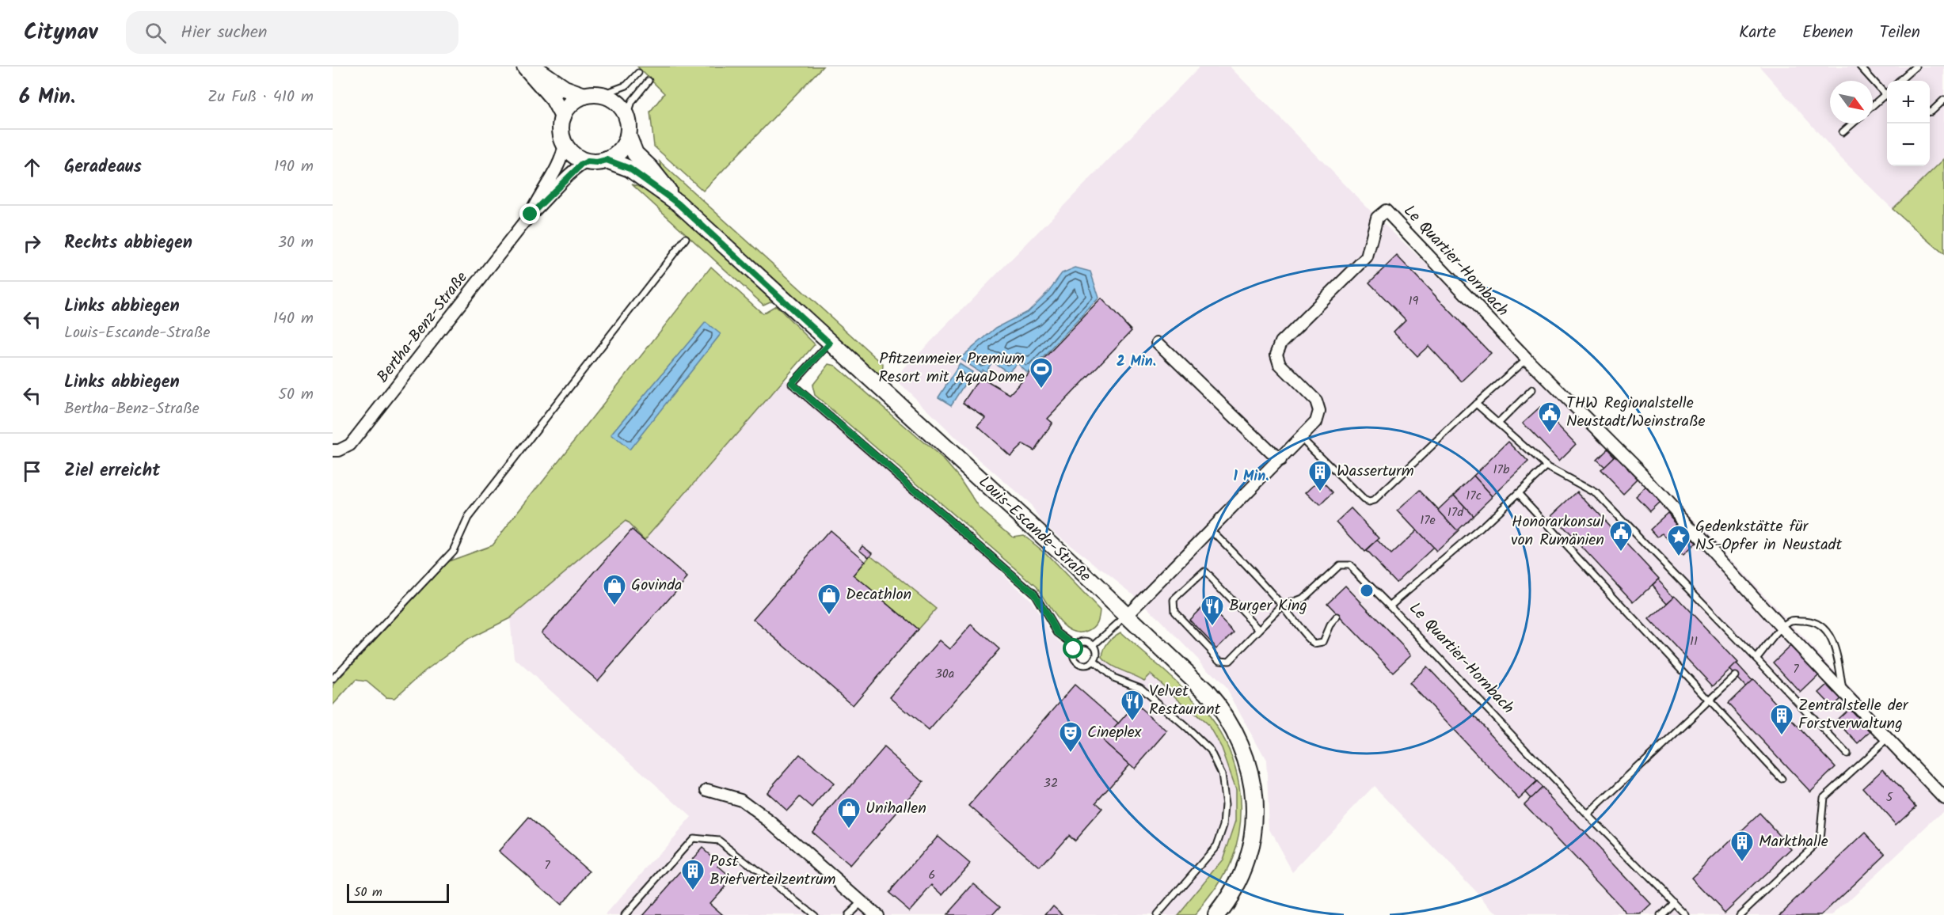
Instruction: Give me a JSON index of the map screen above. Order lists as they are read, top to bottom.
{
  "streets": {
    "street": ["Le Quartier-Hornbach", "Bertha-Benz-Straße", "Louis-Escande-Straße"]
  },
  "crossings": [
    ["Le Quartier-Hornbach", "Louis-Escande-Straße"],
    ["Bertha-Benz-Straße", "Louis-Escande-Straße"]
  ],
  "places": {
    "sports": ["Pfitzenmeier Premium Resort mit AquaDome"],
    "public building": ["THW Regionalstelle Neustadt/Weinstraße", "Honorarkonsul von Rumänien"],
    "building": [
      "Wasserturm",
      "Zentralstelle der Forstverwaltung",
      "Markthalle",
      "Post Briefverteilzentrum"
    ],
    "place": ["Gedenkstätte für NS-Opfer in Neustadt"],
    "shop": ["Govinda", "Decathlon", "Unihallen"],
    "restaurant": ["Burger King", "Velvet Restaurant"],
    "theatre": ["Cineplex"]
  },
  "house_numbers": [
    "19",
    "17b",
    "17c",
    "17d",
    "17e",
    "11",
    "7",
    "30a",
    "32",
    "5",
    "7",
    "6"
  ],
  "scale_bar": "50 m",
  "north": "bottom right",
  "page": {
    "header": "Citynav",
    "search": "Hier suchen",
    "nav": ["Karte", "Ebenen", "Teilen"],
    "heading": ["6 Min.", "Zu Fuß · 410 m"],
    "map_buttons": ["+", "−"],
    "list": [
      ["Geradeaus", "190 m"],
      ["Rechts abbiegen", "30 m"],
      ["Links abbiegen", "Louis-Escande-Straße", "140 m"],
      ["Links abbiegen", "Bertha-Benz-Straße", "50 m"],
      "Ziel erreicht"
    ],
    "scale": "50 m"
  },
  "rings": ["2 Min.", "1 Min."]
}
